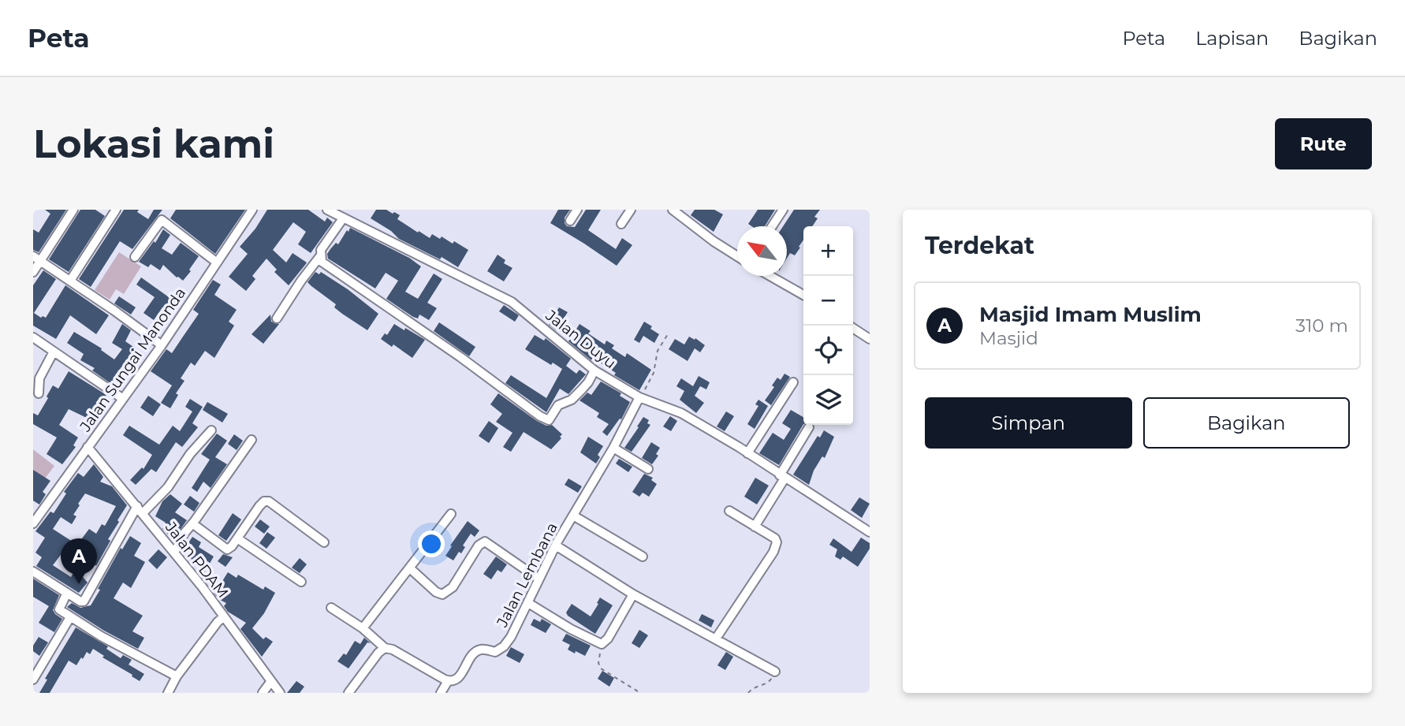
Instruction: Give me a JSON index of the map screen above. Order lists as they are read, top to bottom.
{
  "streets": {
    "street": [
      "Jalan Duyu",
      "Jalan Sungai Manonda",
      "Jalan PDAM",
      "Jalan Lembana"
    ]
  },
  "crossings": [
    ["Jalan Duyu", "Jalan Lembana"],
    ["Jalan Sungai Manonda", "Jalan PDAM"]
  ],
  "north": "top left",
  "page": {
    "header": "Peta",
    "nav": ["Peta", "Lapisan", "Bagikan"],
    "buttons": [
      "Rute",
      ["Simpan", "Bagikan"]
    ],
    "title": "Lokasi kami",
    "heading": "Terdekat",
    "map_buttons": ["+", "−"],
    "list": [
      {
        "mark": "A",
        "name": "Masjid Imam Muslim",
        "note": "Masjid",
        "value": "310 m"
      }
    ],
    "pins": "A"
  }
}
